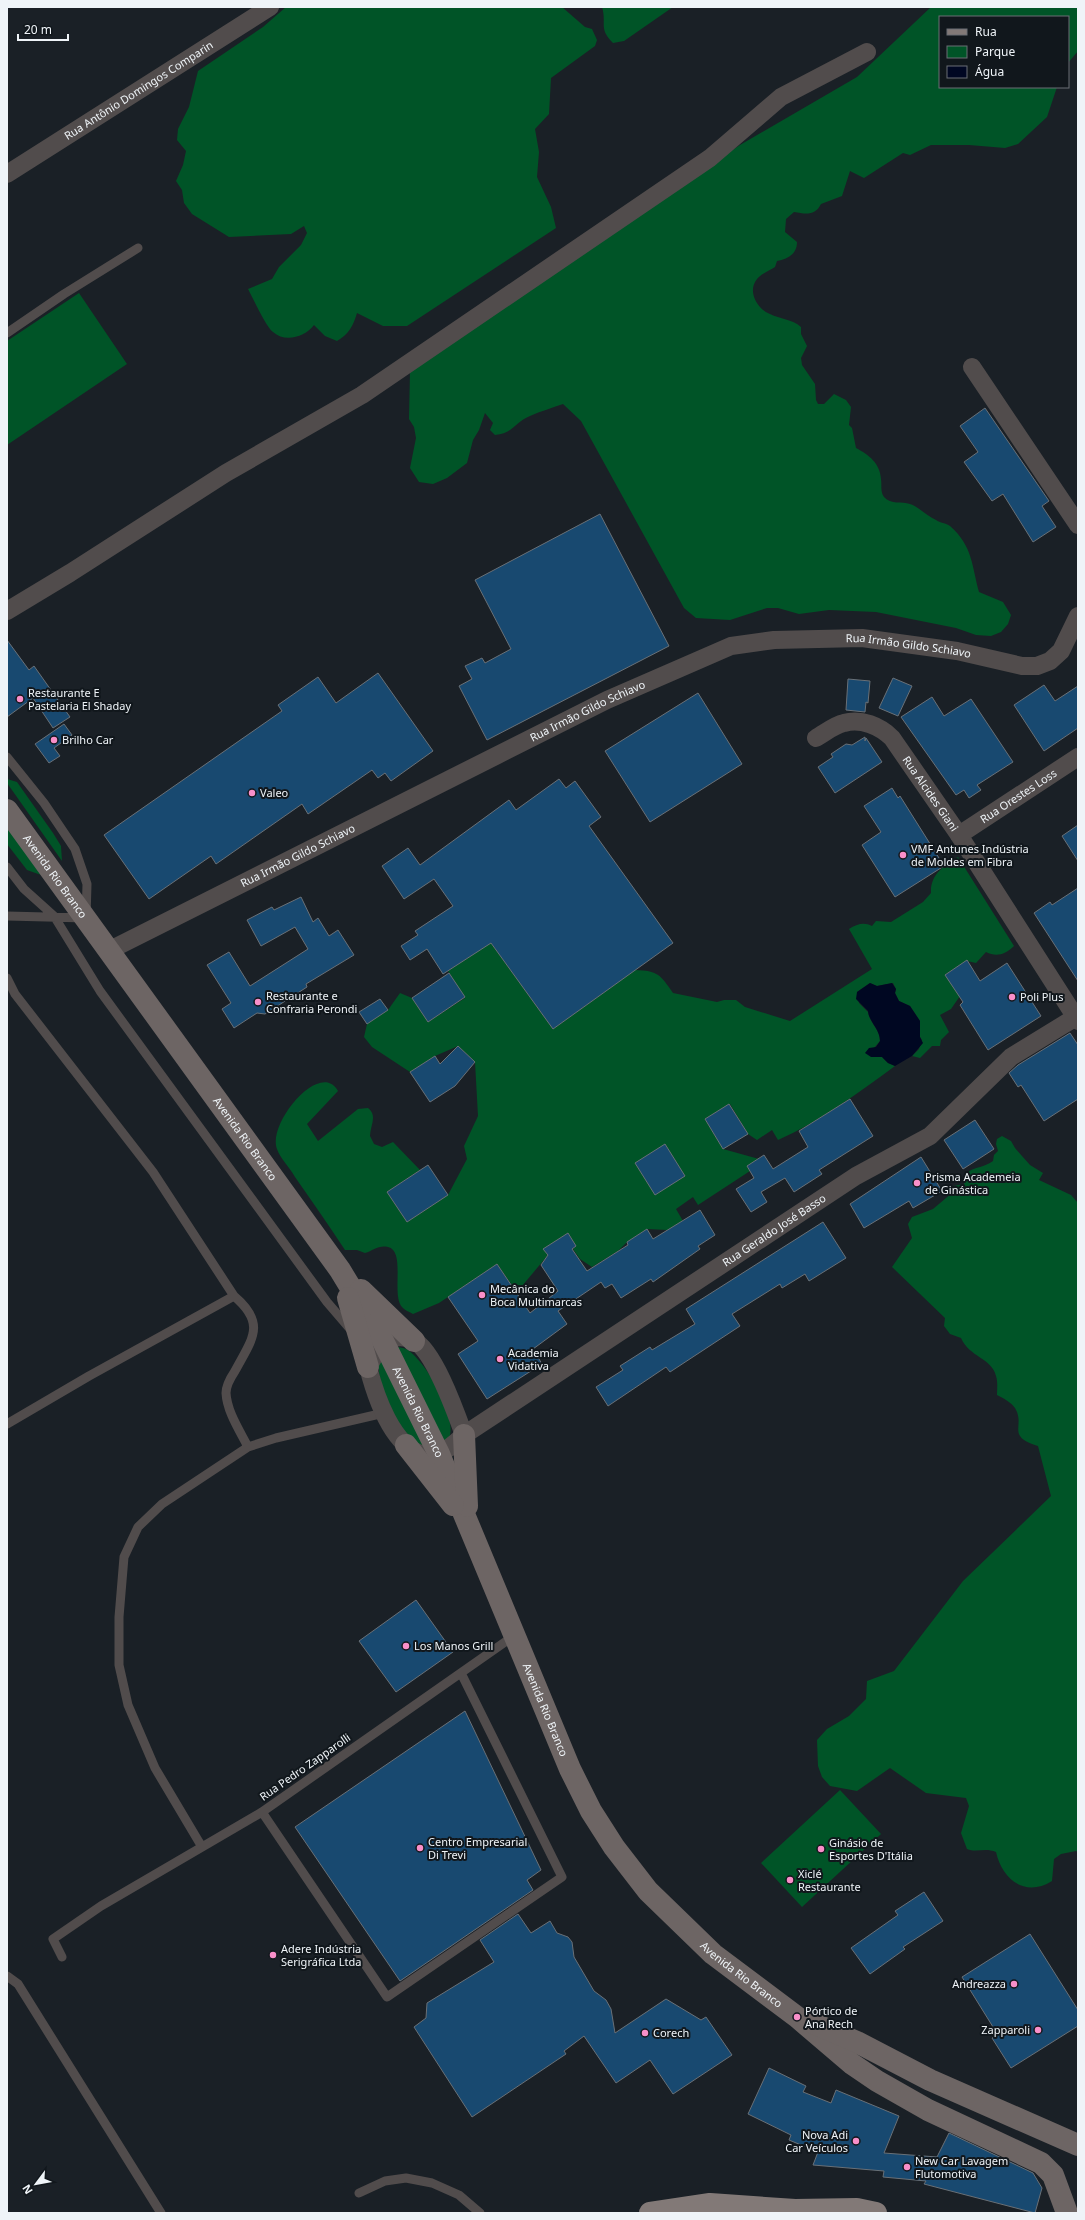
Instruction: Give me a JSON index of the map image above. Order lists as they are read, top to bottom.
{
  "streets": {
    "main road": ["Avenida Rio Branco"],
    "street": [
      "Rua Antônio Domingos Comparin",
      "Rua Irmão Gildo Schiavo",
      "Rua Alcides Giani",
      "Rua Orestes Loss",
      "Rua Geraldo José Basso"
    ],
    "lane": ["Rua Pedro Zapparolli"]
  },
  "crossings": [
    ["Rua Irmão Gildo Schiavo", "Avenida Rio Branco"],
    ["Rua Alcides Giani", "Rua Orestes Loss"],
    ["Rua Alcides Giani", "Rua Geraldo José Basso"],
    ["Avenida Rio Branco", "Rua Geraldo José Basso"],
    ["Avenida Rio Branco", "Rua Pedro Zapparolli"]
  ],
  "places": [
    "Restaurante E Pastelaria El Shaday",
    "Brilho Car",
    "Valeo",
    "VMF Antunes Indústria de Moldes em Fibra",
    "Poli Plus",
    "Restaurante e Confraria Perondi",
    "Prisma Academeia de Ginástica",
    "Mecânica do Boca Multimarcas",
    "Academia Vidativa",
    "Los Manos Grill",
    "Centro Empresarial Di Trevi",
    "Ginásio de Esportes D'Itália",
    "Xiclé Restaurante",
    "Adere Indústria Serigráfica Ltda",
    "Andreazza",
    "Pórtico de Ana Rech",
    "Zapparoli",
    "Corech",
    "Nova Adi Car Veículos",
    "New Car Lavagem Flutomotiva"
  ],
  "legend": ["Rua", "Parque", "Água"],
  "scale_bar": "20 m",
  "north": "bottom left"
}
